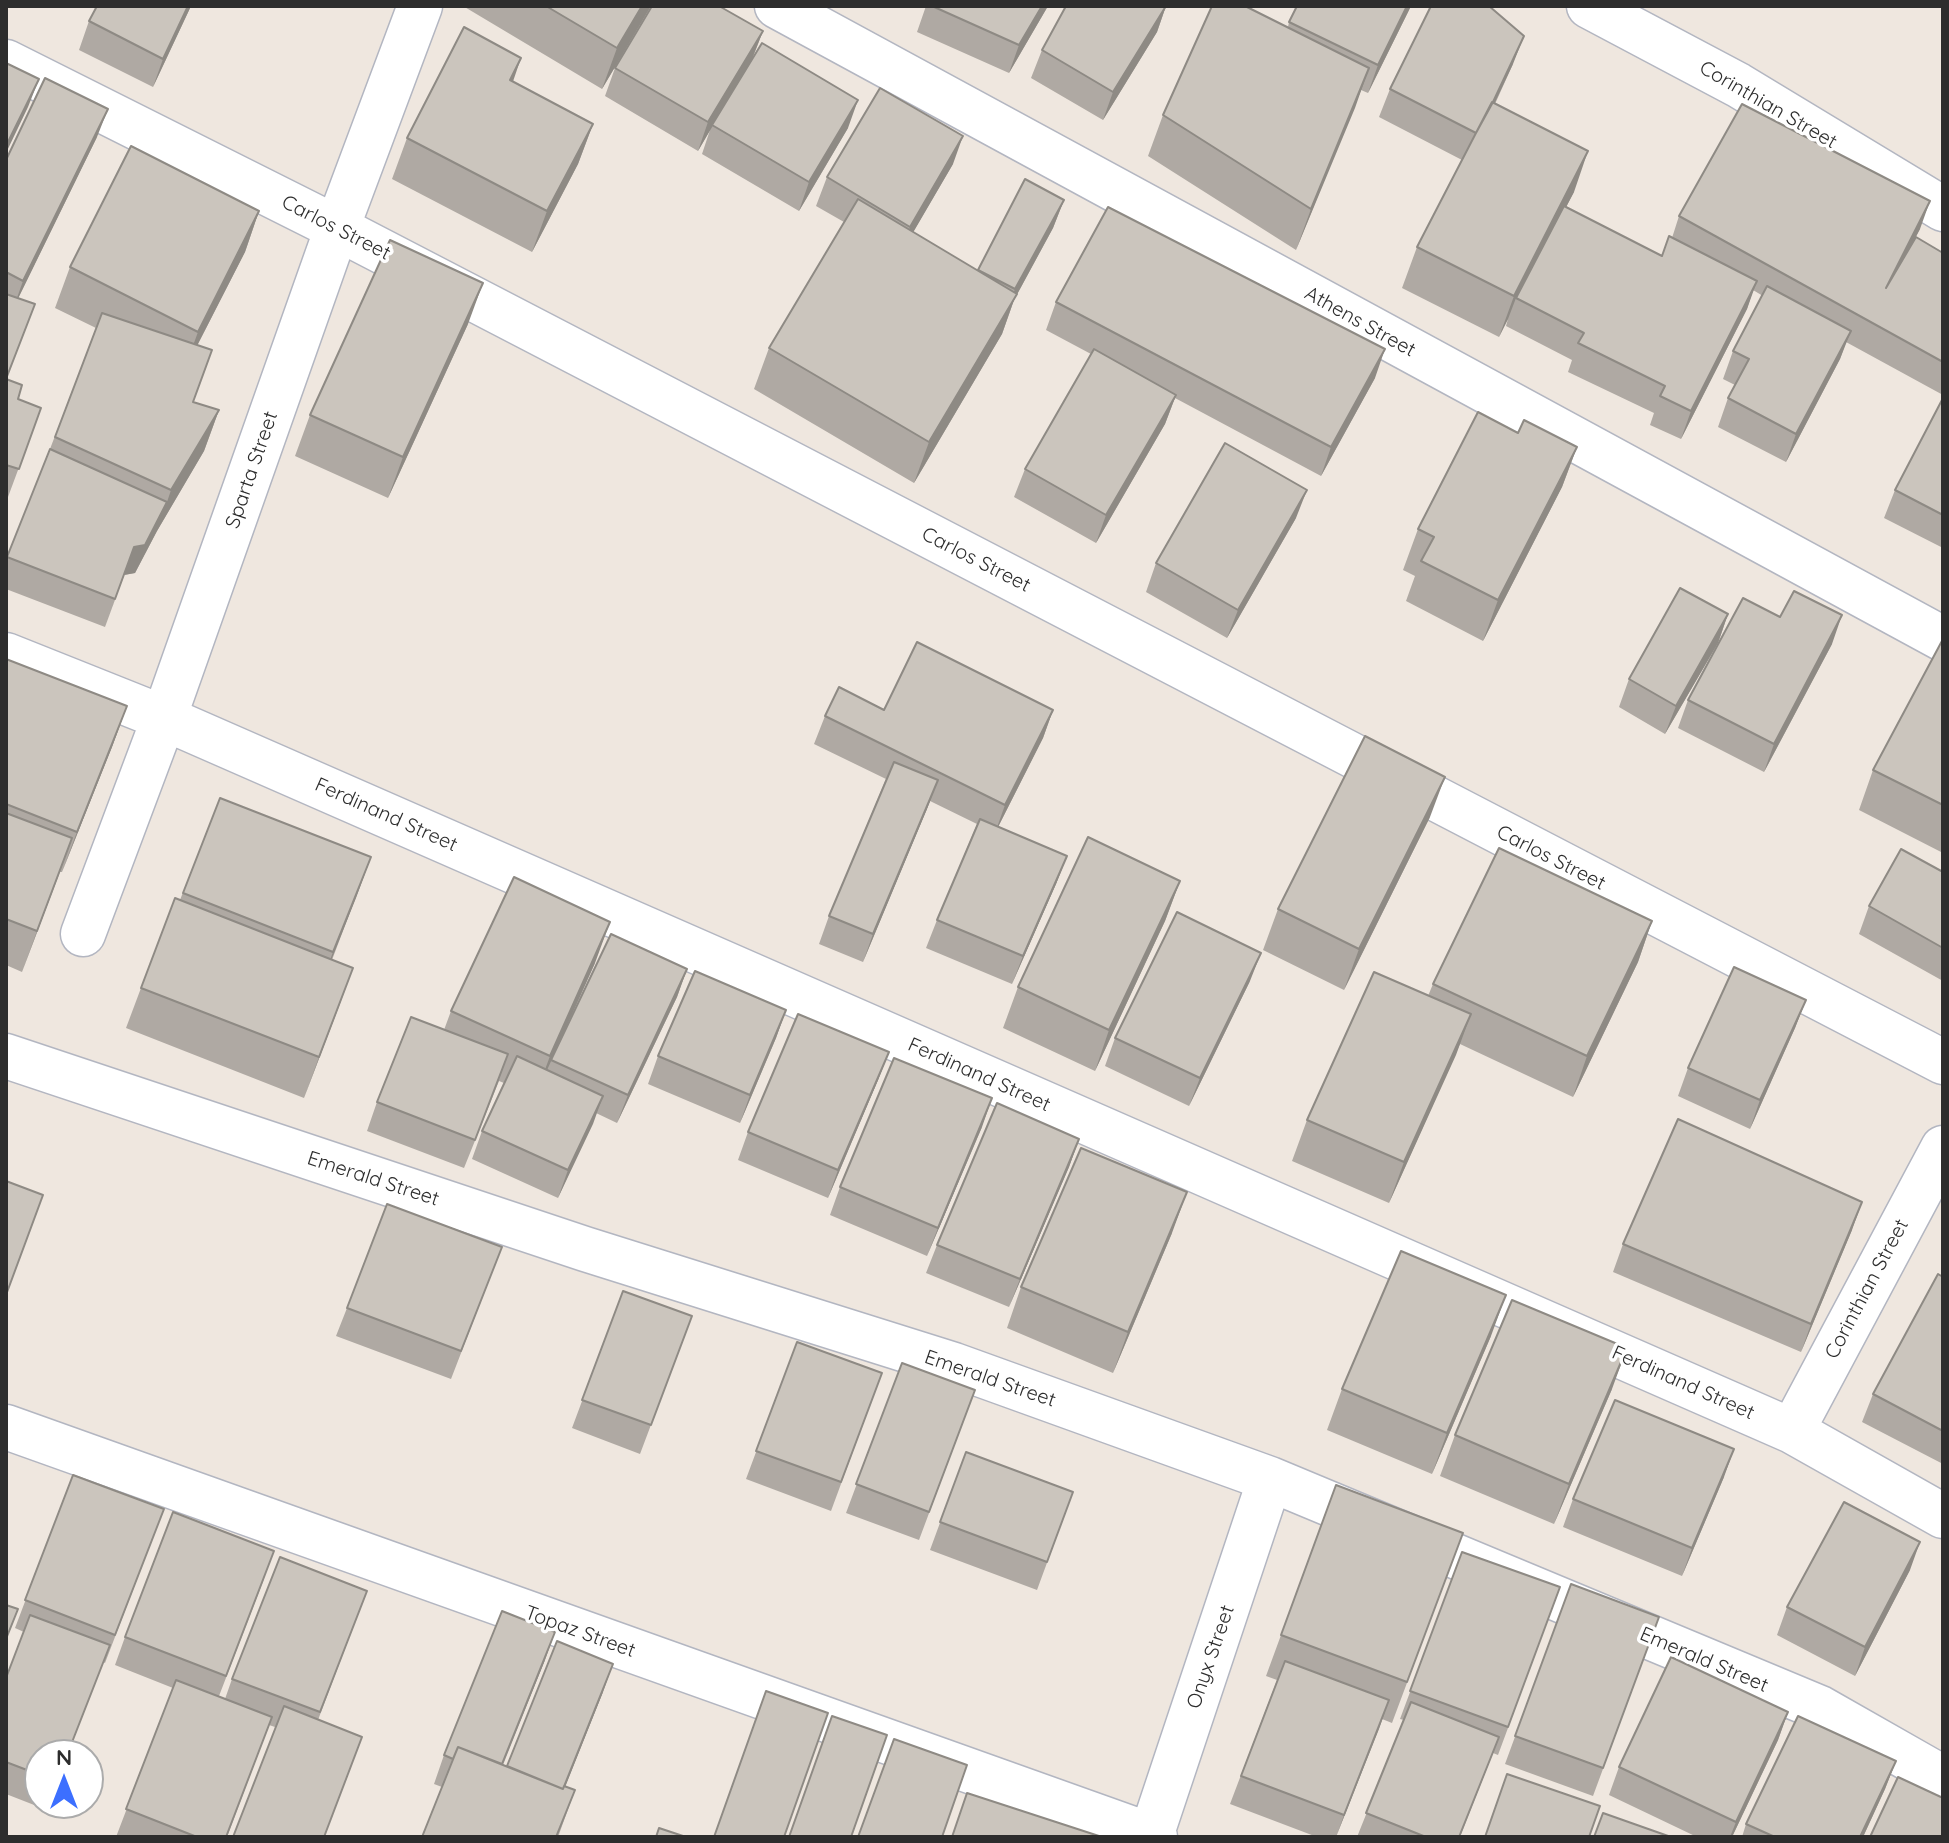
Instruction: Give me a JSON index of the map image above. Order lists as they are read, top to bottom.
{
  "streets": {
    "street": [
      "Corinthian Street",
      "Carlos Street",
      "Athens Street",
      "Sparta Street",
      "Ferdinand Street",
      "Emerald Street",
      "Topaz Street",
      "Onyx Street"
    ]
  },
  "crossings": [
    ["Corinthian Street", "Ferdinand Street"],
    ["Carlos Street", "Sparta Street"],
    ["Sparta Street", "Ferdinand Street"],
    ["Emerald Street", "Onyx Street"],
    ["Topaz Street", "Onyx Street"]
  ],
  "north": "top"
}
